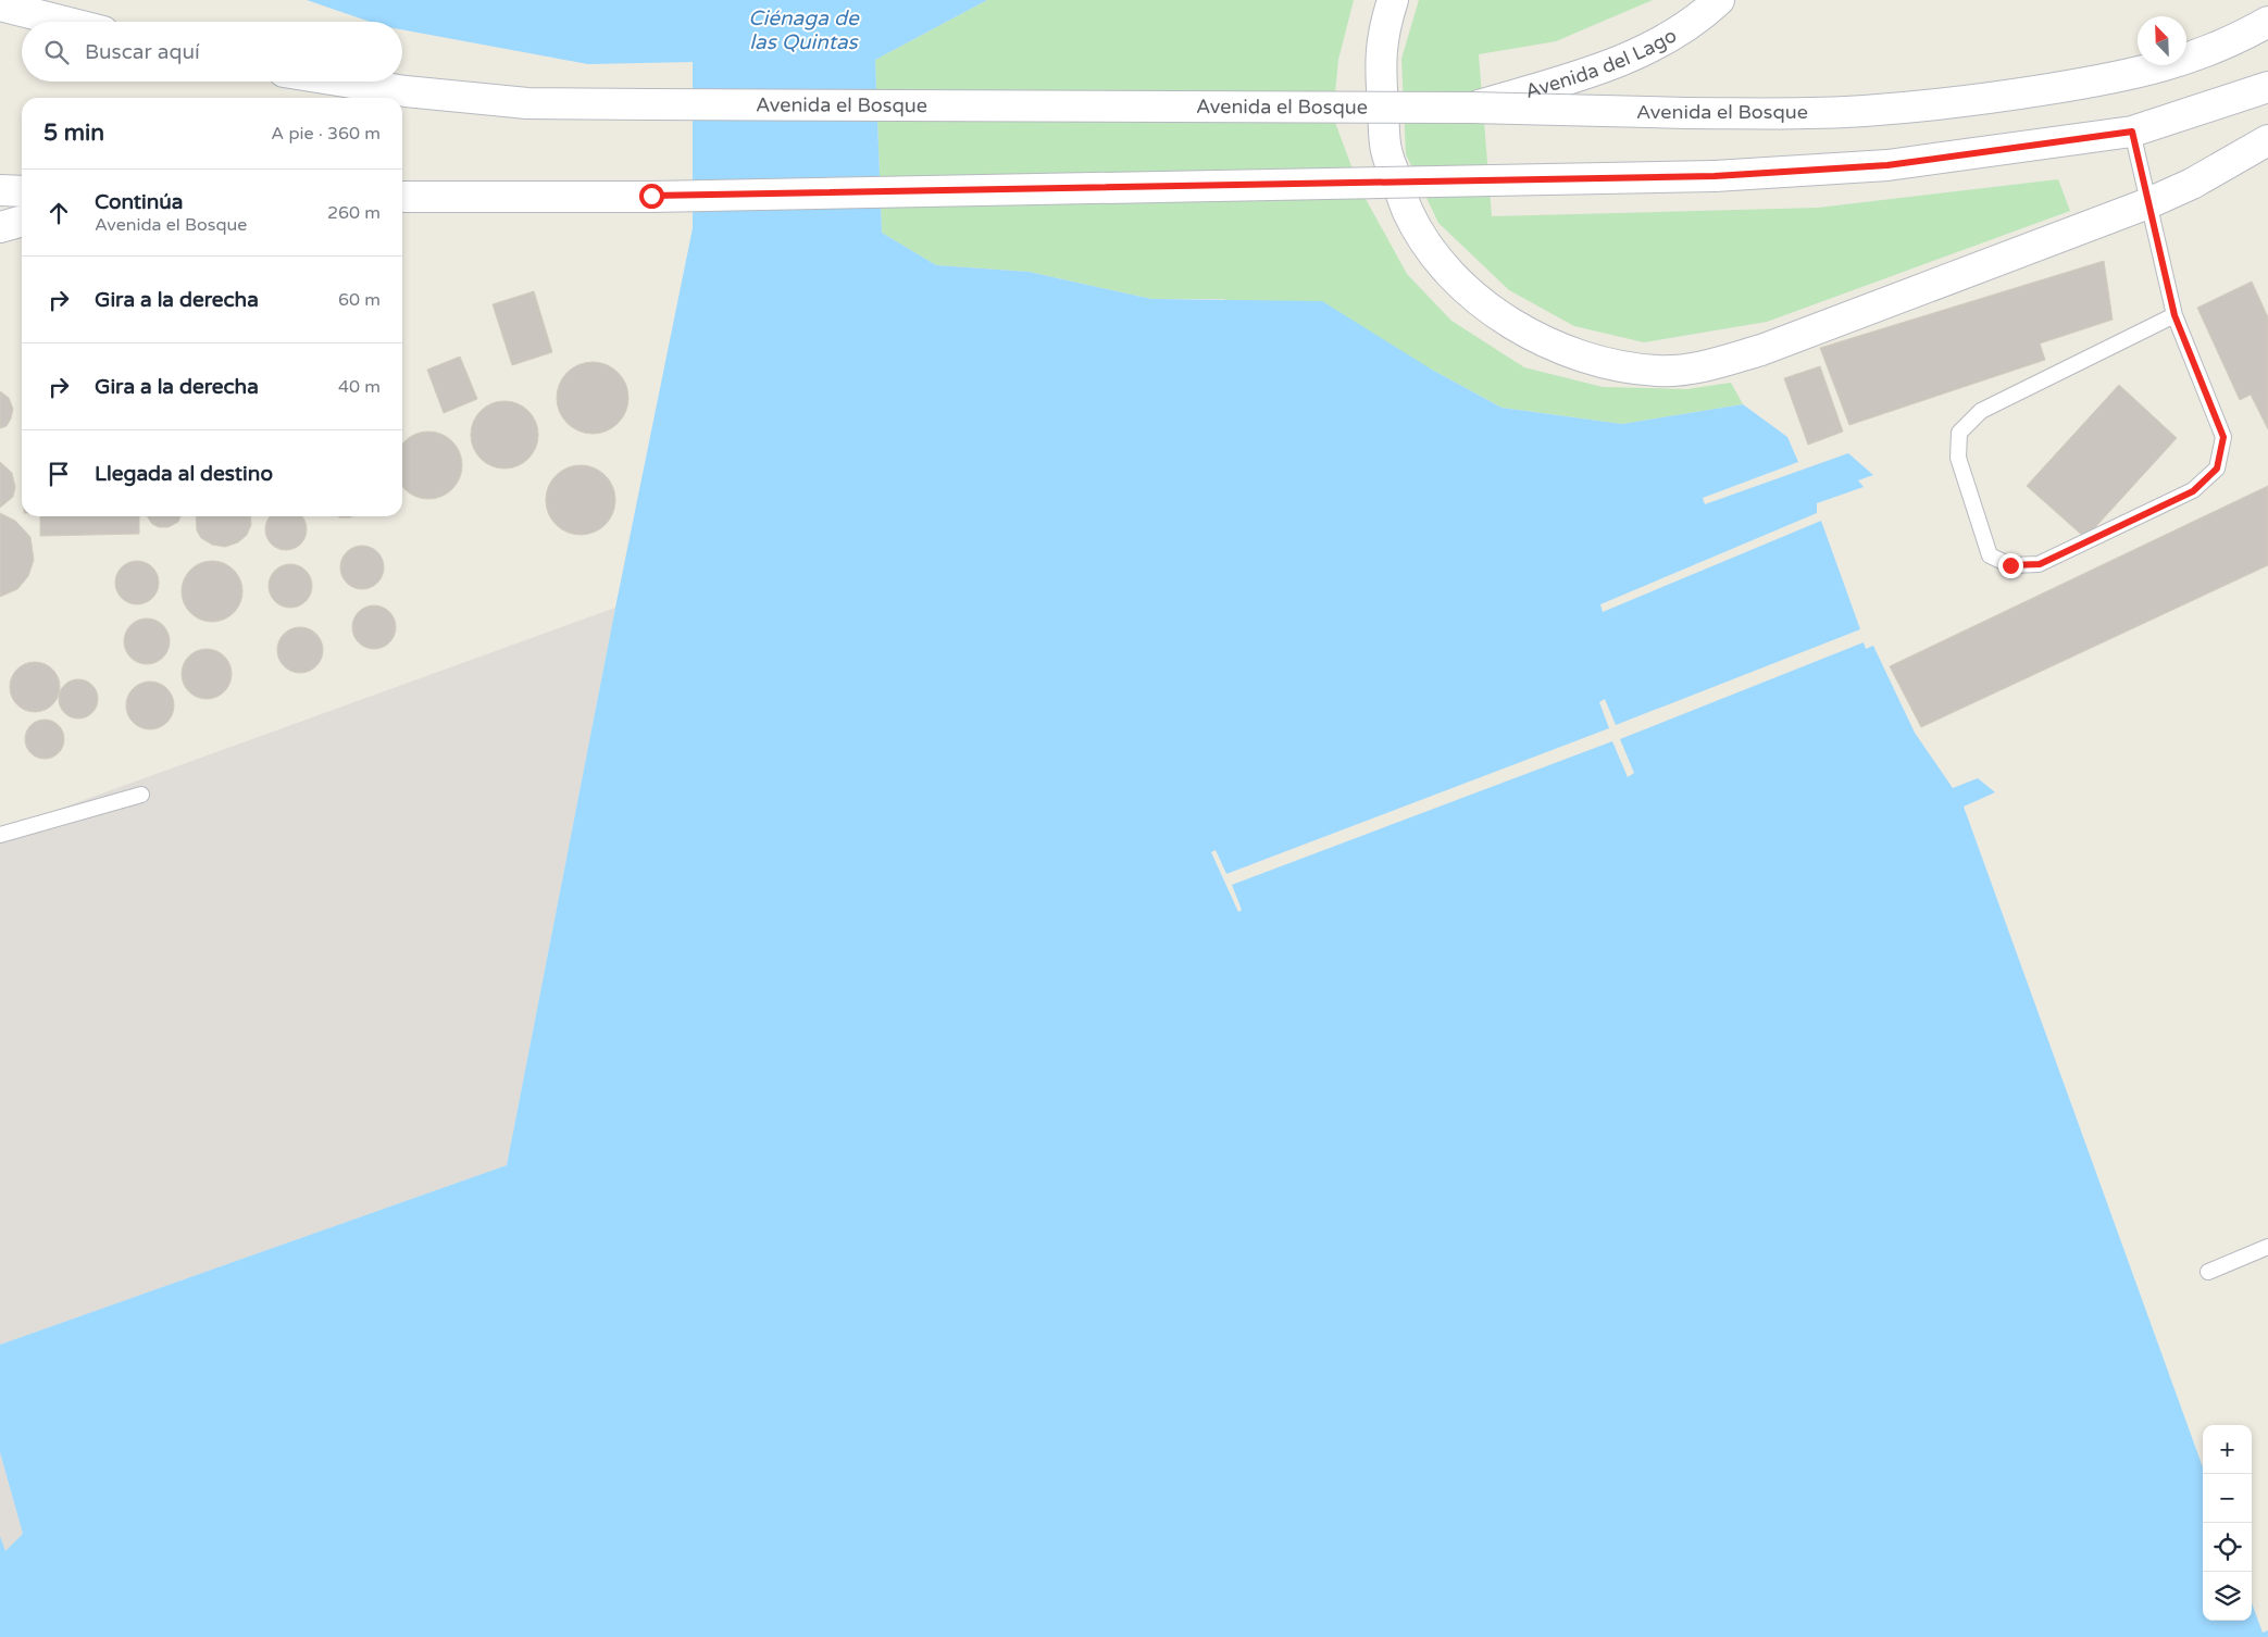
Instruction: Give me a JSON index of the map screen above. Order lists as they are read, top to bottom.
{
  "streets": {
    "main road": ["Avenida del Lago", "Avenida el Bosque"]
  },
  "crossings": [
    ["Avenida del Lago", "Avenida el Bosque"]
  ],
  "water": ["Ciénaga de las Quintas"],
  "north": "top left",
  "page": {
    "search": "Buscar aquí",
    "heading": ["5 min", "A pie · 360 m"],
    "list": [
      ["Continúa", "Avenida el Bosque", "260 m"],
      ["Gira a la derecha", "60 m"],
      ["Gira a la derecha", "40 m"],
      "Llegada al destino"
    ],
    "map_buttons": ["+", "−"]
  }
}
